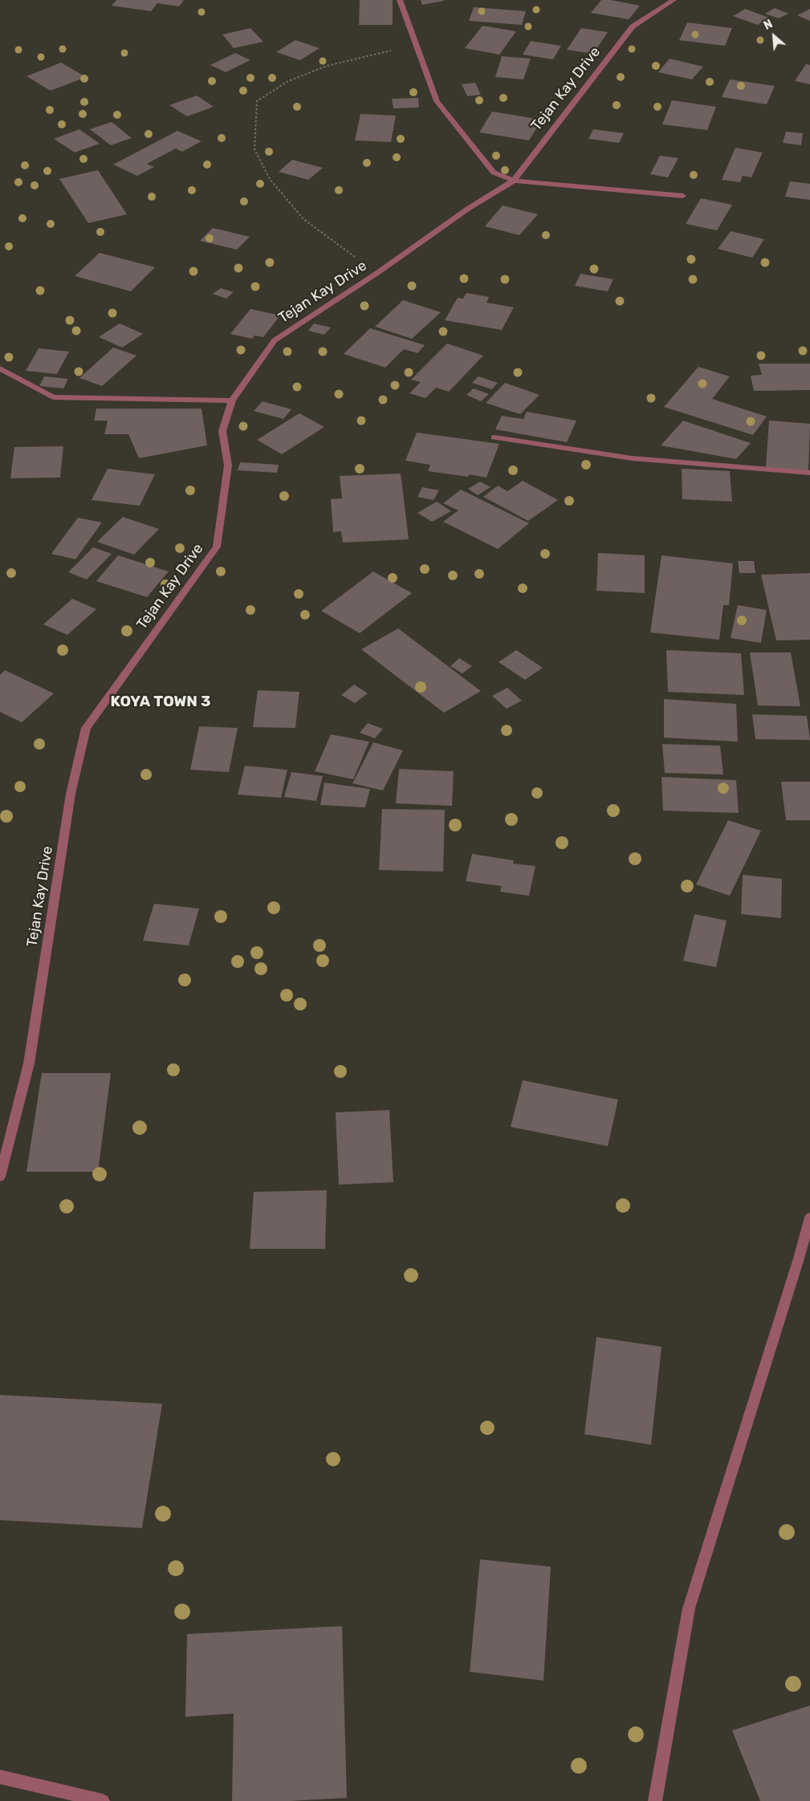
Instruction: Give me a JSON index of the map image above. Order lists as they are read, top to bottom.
{
  "streets": {
    "street": ["Tejan Kay Drive"]
  },
  "districts": ["KOYA TOWN 3"],
  "north": "top left"
}
